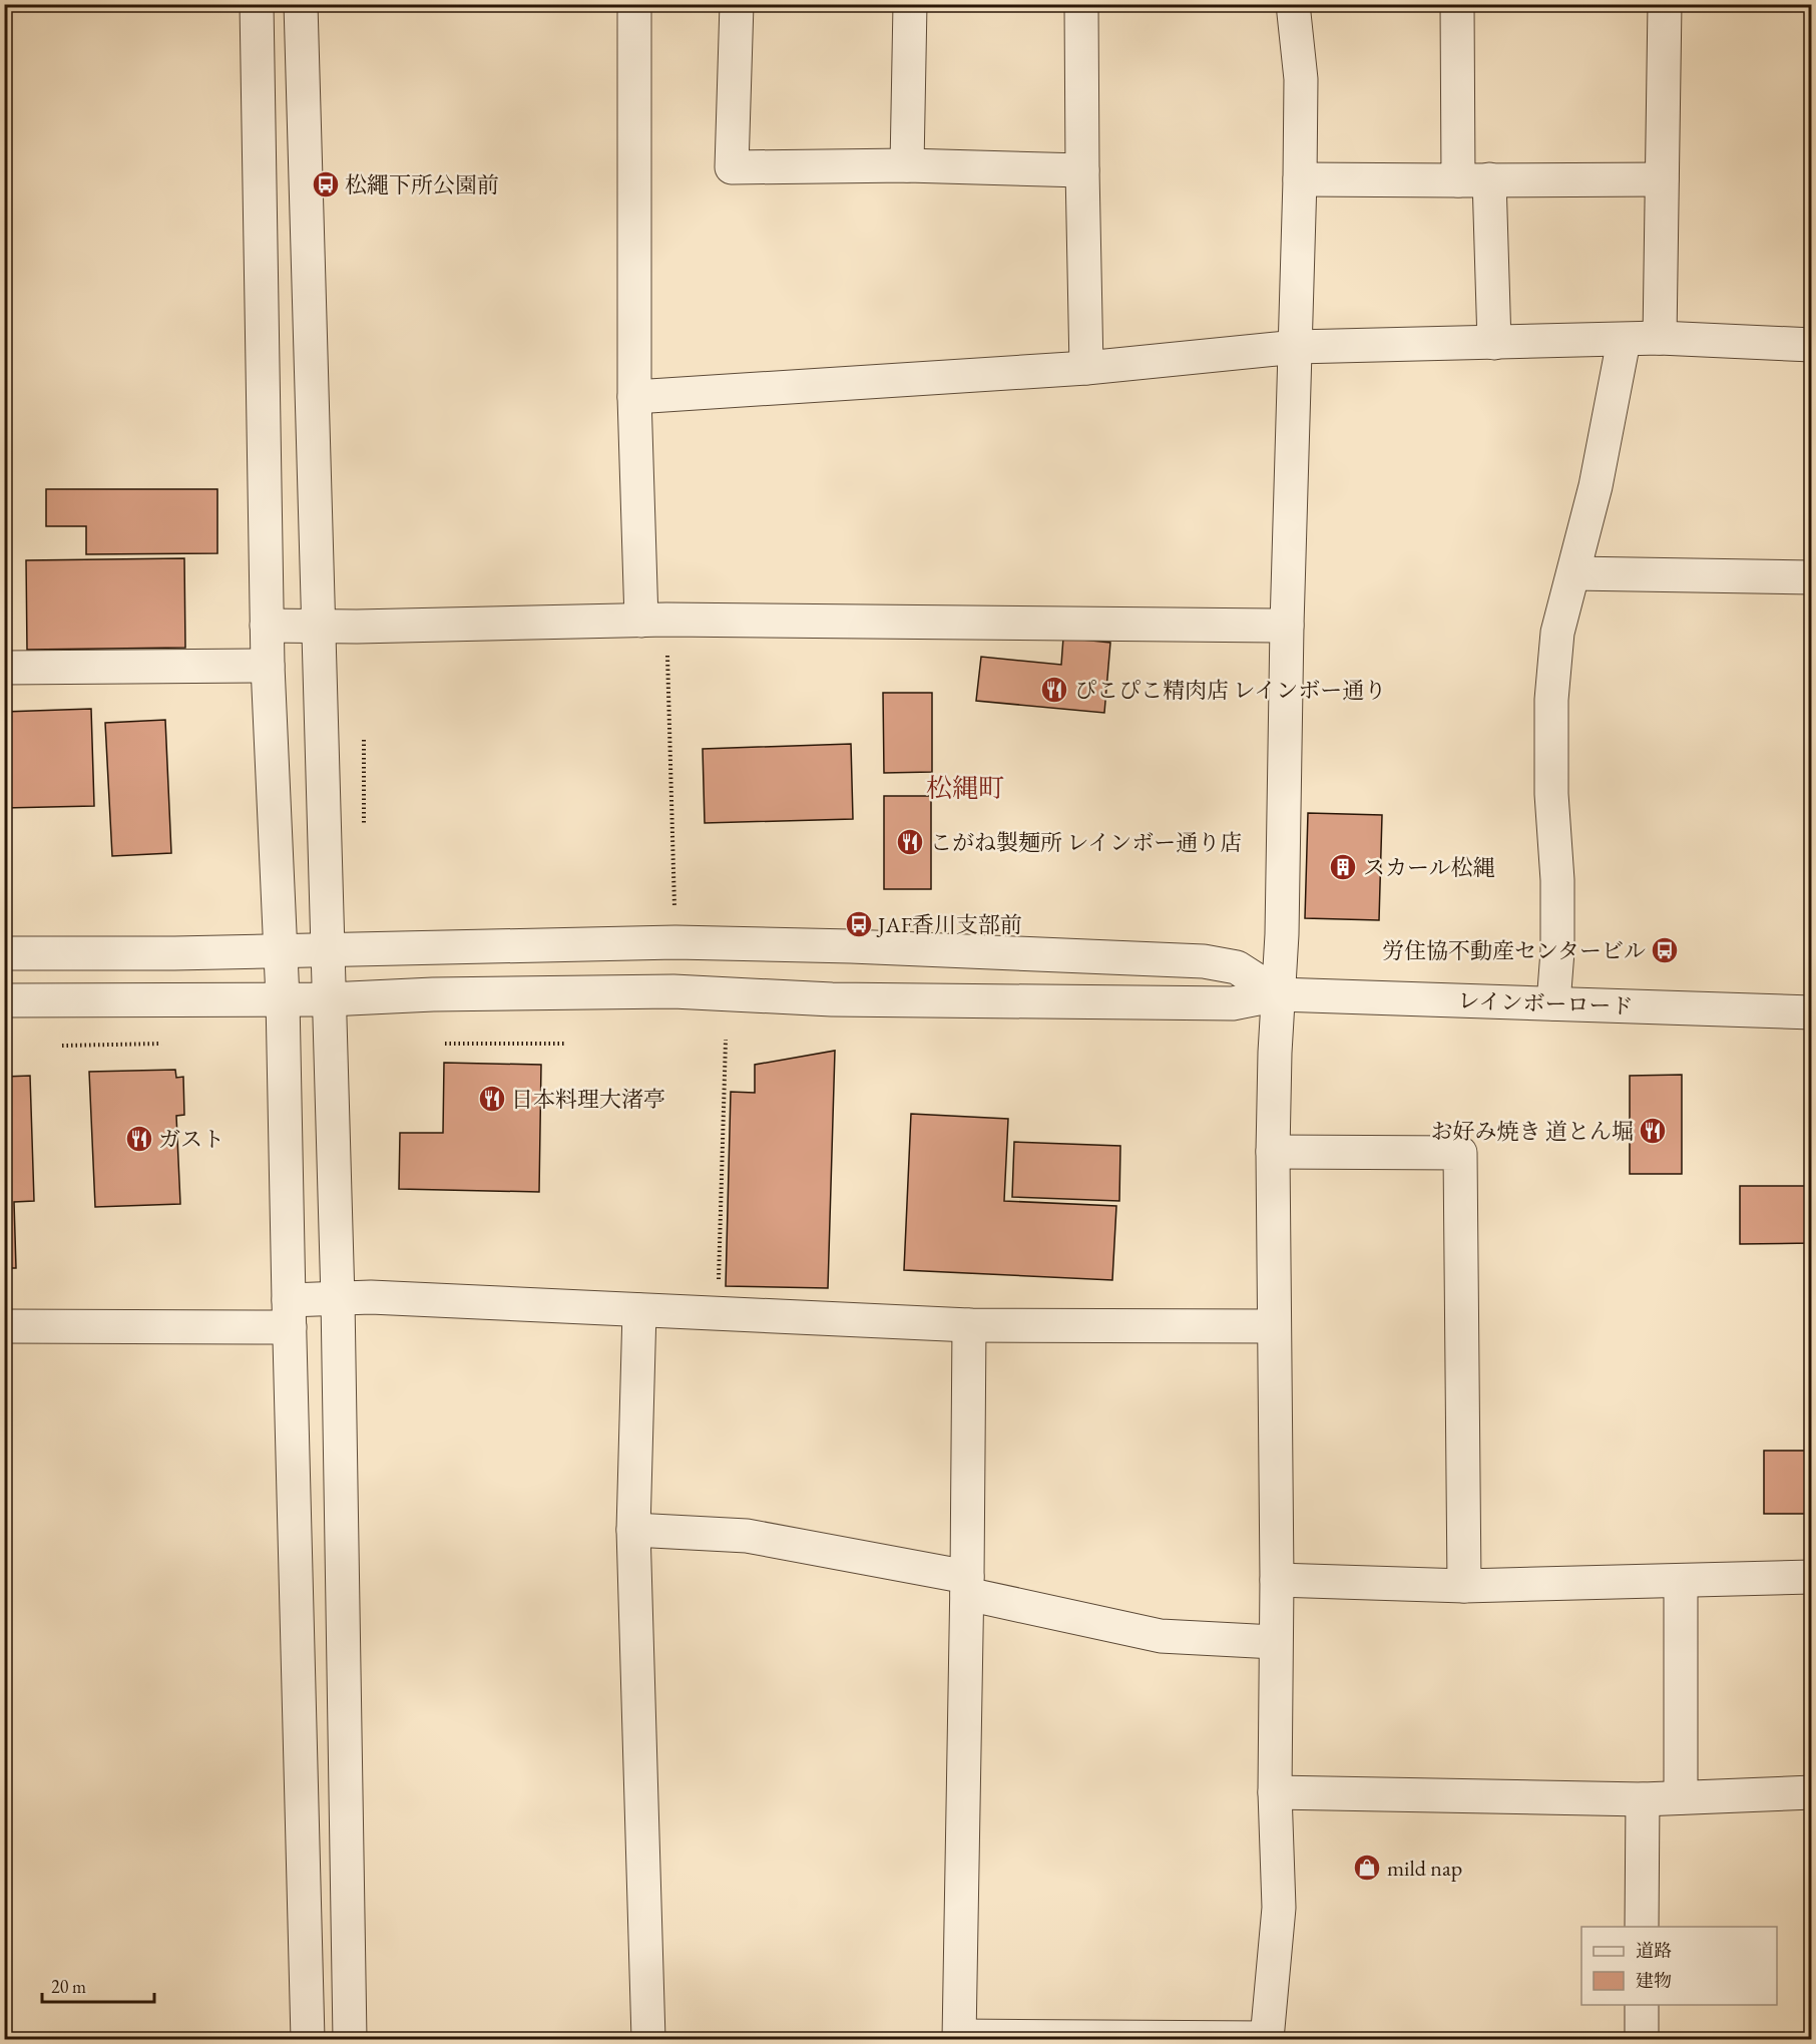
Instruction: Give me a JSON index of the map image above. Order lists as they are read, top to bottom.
{
  "streets": {
    "street": ["レインボーロード"]
  },
  "districts": ["松縄町"],
  "places": {
    "bus stop": ["松繩下所公園前", "JAF香川支部前", "労住協不動産センタービル"],
    "restaurant": [
      "ぴこぴこ精肉店 レインボー通り",
      "こがね製麺所 レインボー通り店",
      "日本料理大渚亭",
      "お好み焼き 道とん堀",
      "ガスト"
    ],
    "building": ["スカール松縄"],
    "shop": ["mild nap"]
  },
  "legend": ["道路", "建物"],
  "scale_bar": "20 m"
}
